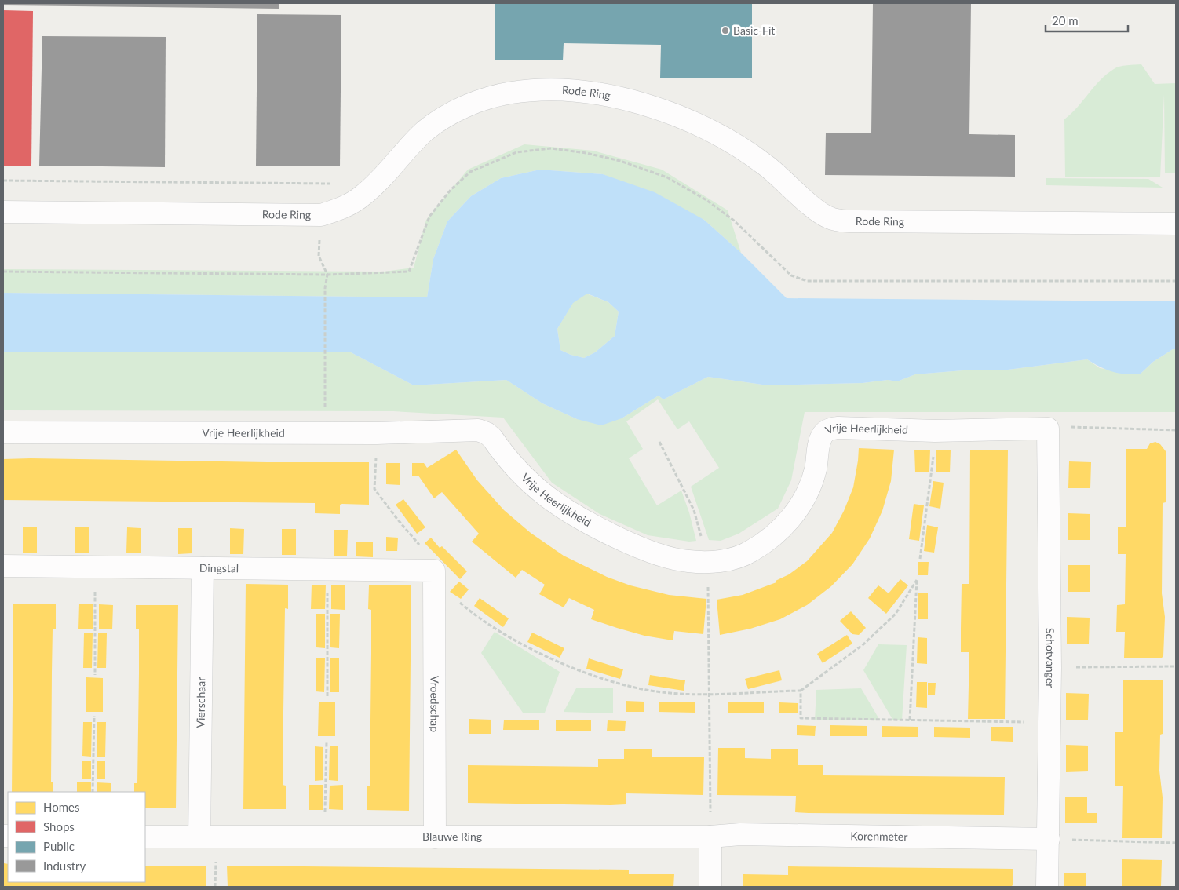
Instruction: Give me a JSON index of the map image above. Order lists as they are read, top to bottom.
{
  "streets": {
    "street": [
      "Rode Ring",
      "Vrije Heerlijkheid",
      "Dingstal",
      "Schotvanger",
      "Vierschaar",
      "Vroedschap",
      "Korenmeter",
      "Blauwe Ring"
    ]
  },
  "crossings": [
    ["Vrije Heerlijkheid", "Schotvanger"],
    ["Dingstal", "Vierschaar"],
    ["Dingstal", "Vroedschap"],
    ["Schotvanger", "Korenmeter"],
    ["Vierschaar", "Blauwe Ring"],
    ["Vroedschap", "Blauwe Ring"],
    ["Korenmeter", "Blauwe Ring"]
  ],
  "places": ["Basic-Fit"],
  "legend": [
    "Homes",
    "Shops",
    "Public",
    "Industry"
  ],
  "scale_bar": "20 m"
}
